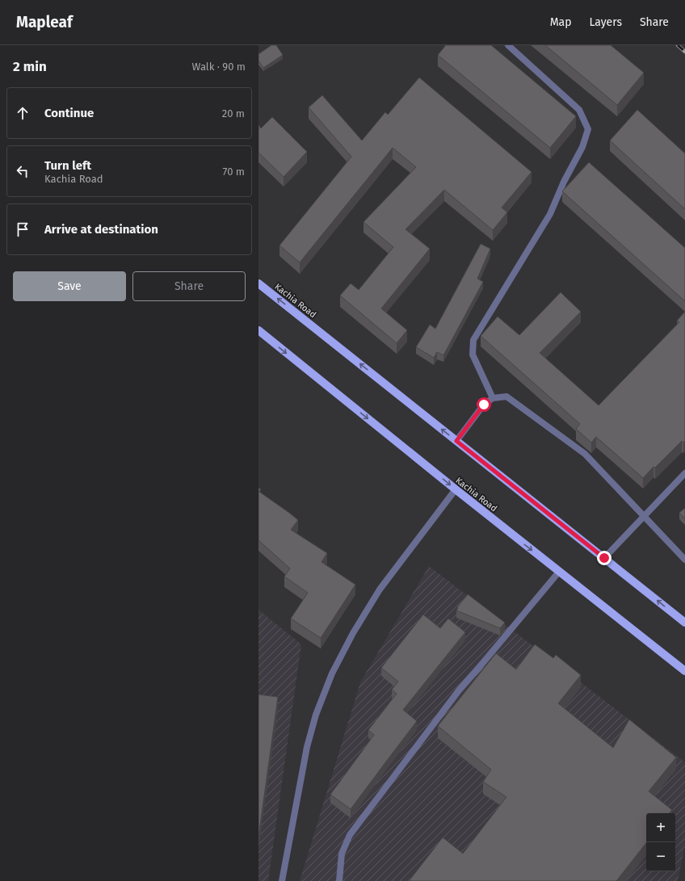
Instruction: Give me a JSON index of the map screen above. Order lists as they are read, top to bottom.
{
  "streets": {
    "main road": ["Kachia Road"]
  },
  "page": {
    "header": "Mapleaf",
    "nav": ["Map", "Layers", "Share"],
    "heading": ["2 min", "Walk · 90 m"],
    "list": [
      ["Continue", "20 m"],
      ["Turn left", "Kachia Road", "70 m"],
      "Arrive at destination"
    ],
    "buttons": ["Save", "Share"],
    "map_buttons": ["+", "−"]
  }
}
